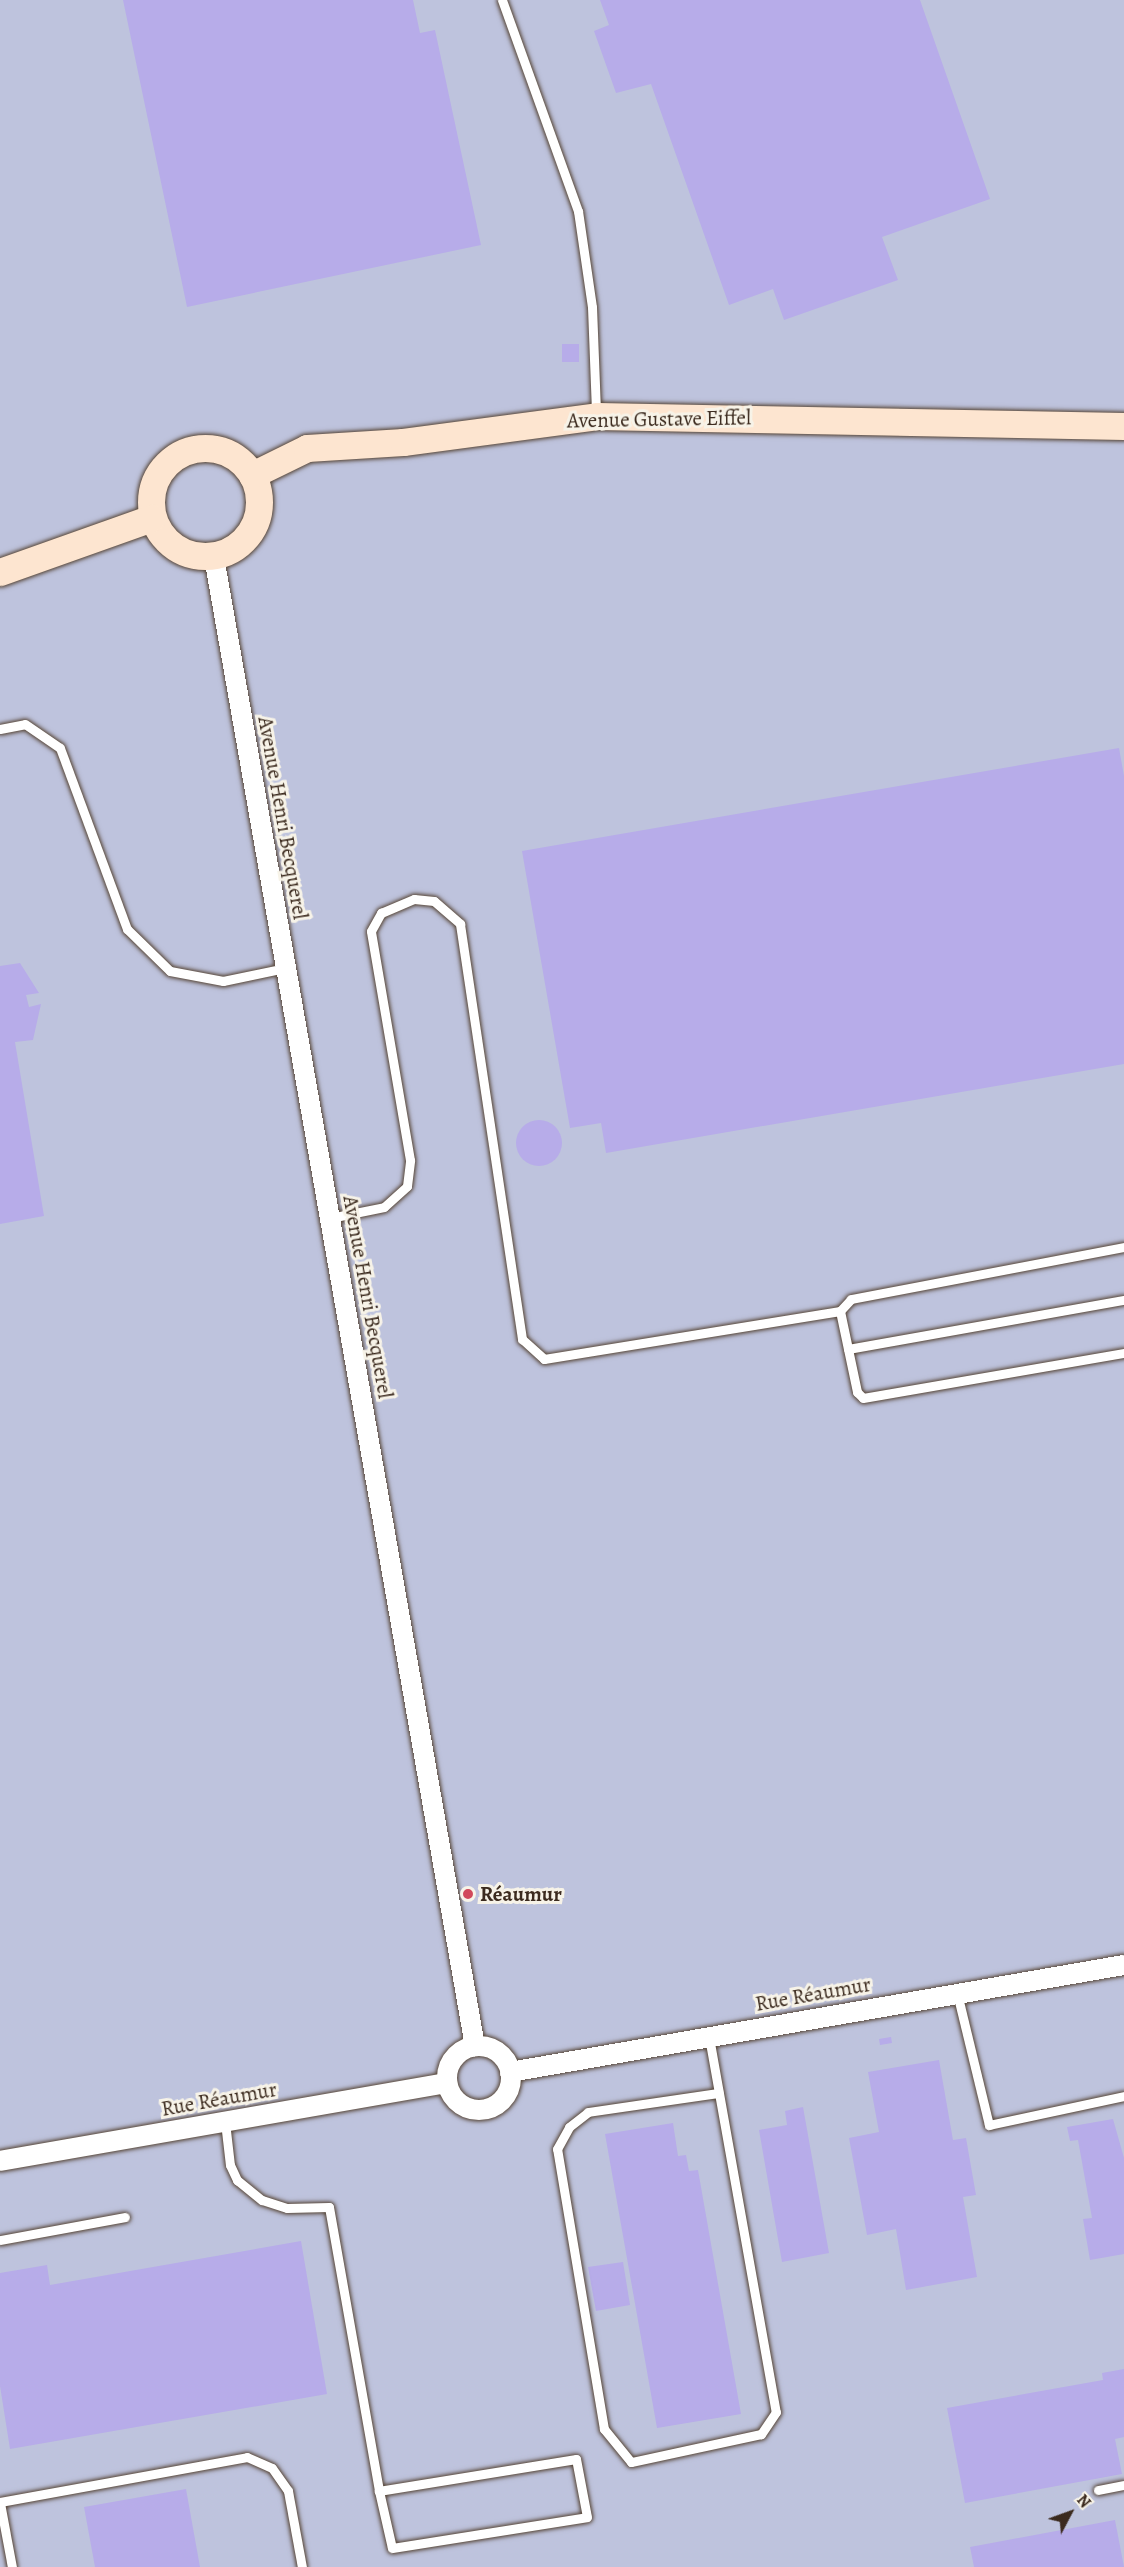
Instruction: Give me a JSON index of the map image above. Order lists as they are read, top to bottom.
{
  "streets": {
    "street": ["Avenue Gustave Eiffel", "Avenue Henri Becquerel", "Rue Réaumur"]
  },
  "crossings": [
    ["Avenue Gustave Eiffel", "Avenue Henri Becquerel"],
    ["Avenue Henri Becquerel", "Rue Réaumur"]
  ],
  "places": ["Réaumur"],
  "north": "top right"
}
